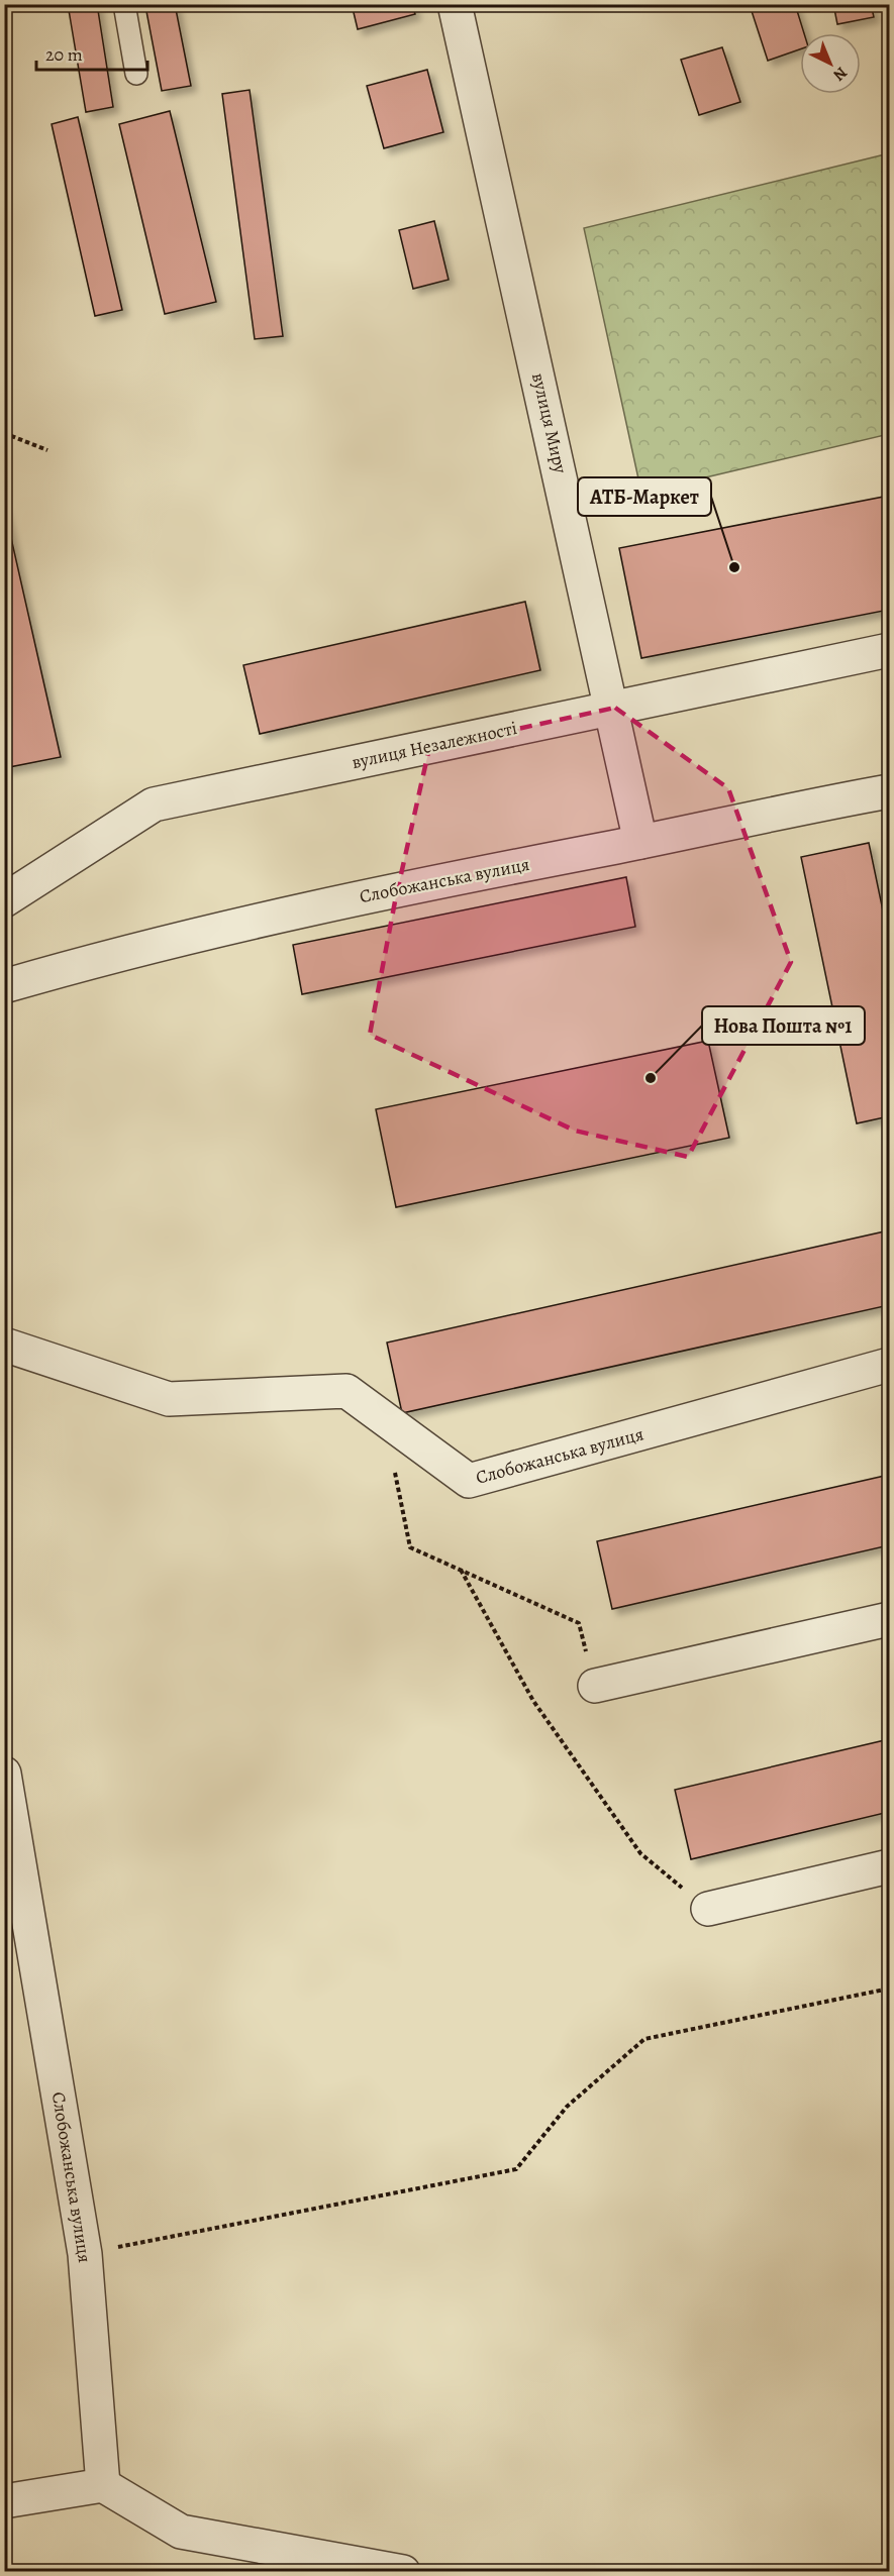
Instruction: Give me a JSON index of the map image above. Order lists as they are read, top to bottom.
{
  "streets": {
    "street": ["вулиця Миру", "вулиця Незалежності", "Слобожанська вулиця"]
  },
  "crossings": [
    ["вулиця Миру", "вулиця Незалежності"],
    ["вулиця Миру", "Слобожанська вулиця"]
  ],
  "places": ["АТБ-Маркет", "Нова Пошта №1"],
  "scale_bar": "20 m",
  "north": "bottom right"
}
